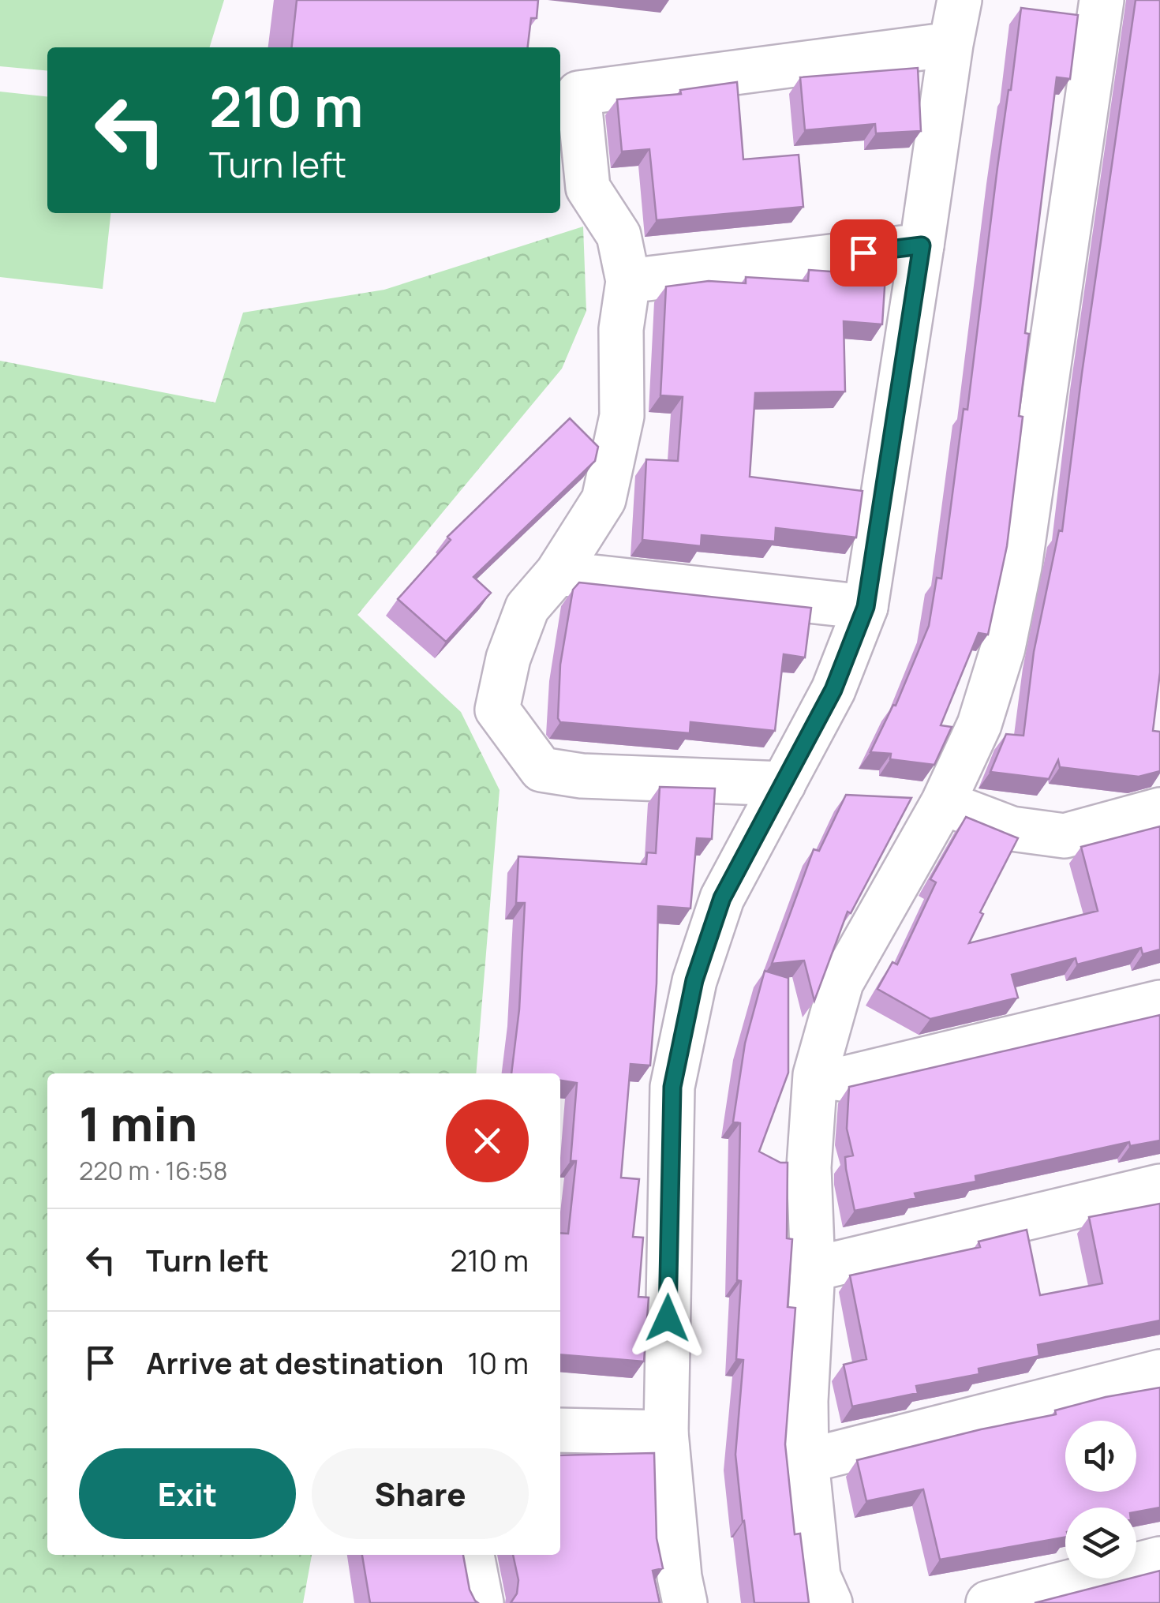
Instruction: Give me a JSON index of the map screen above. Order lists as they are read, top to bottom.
{
  "page": {
    "turn": ["210 m", "Turn left"],
    "heading": ["1 min", "220 m · 16:58"],
    "list": [
      {
        "name": "Turn left",
        "value": "210 m"
      },
      {
        "name": "Arrive at destination",
        "value": "10 m"
      }
    ],
    "buttons": ["Exit", "Share"]
  }
}
